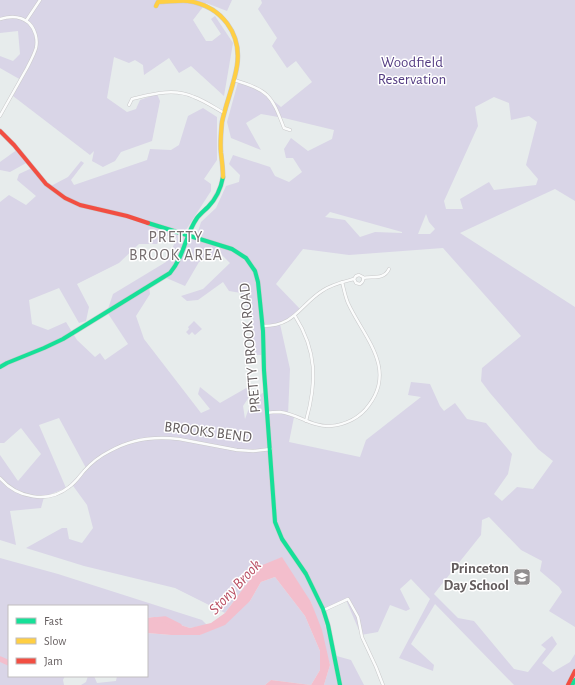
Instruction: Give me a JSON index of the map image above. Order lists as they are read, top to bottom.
{
  "streets": {
    "street": ["PRETTY BROOK ROAD", "BROOKS BEND"]
  },
  "crossings": [
    ["PRETTY BROOK ROAD", "BROOKS BEND"]
  ],
  "districts": ["PRETTY BROOK AREA"],
  "water": ["Stony Brook"],
  "parks": ["Woodfield Reservation"],
  "places": {
    "school or university": ["Princeton Day School"]
  },
  "legend": ["Fast", "Slow", "Jam"]
}
